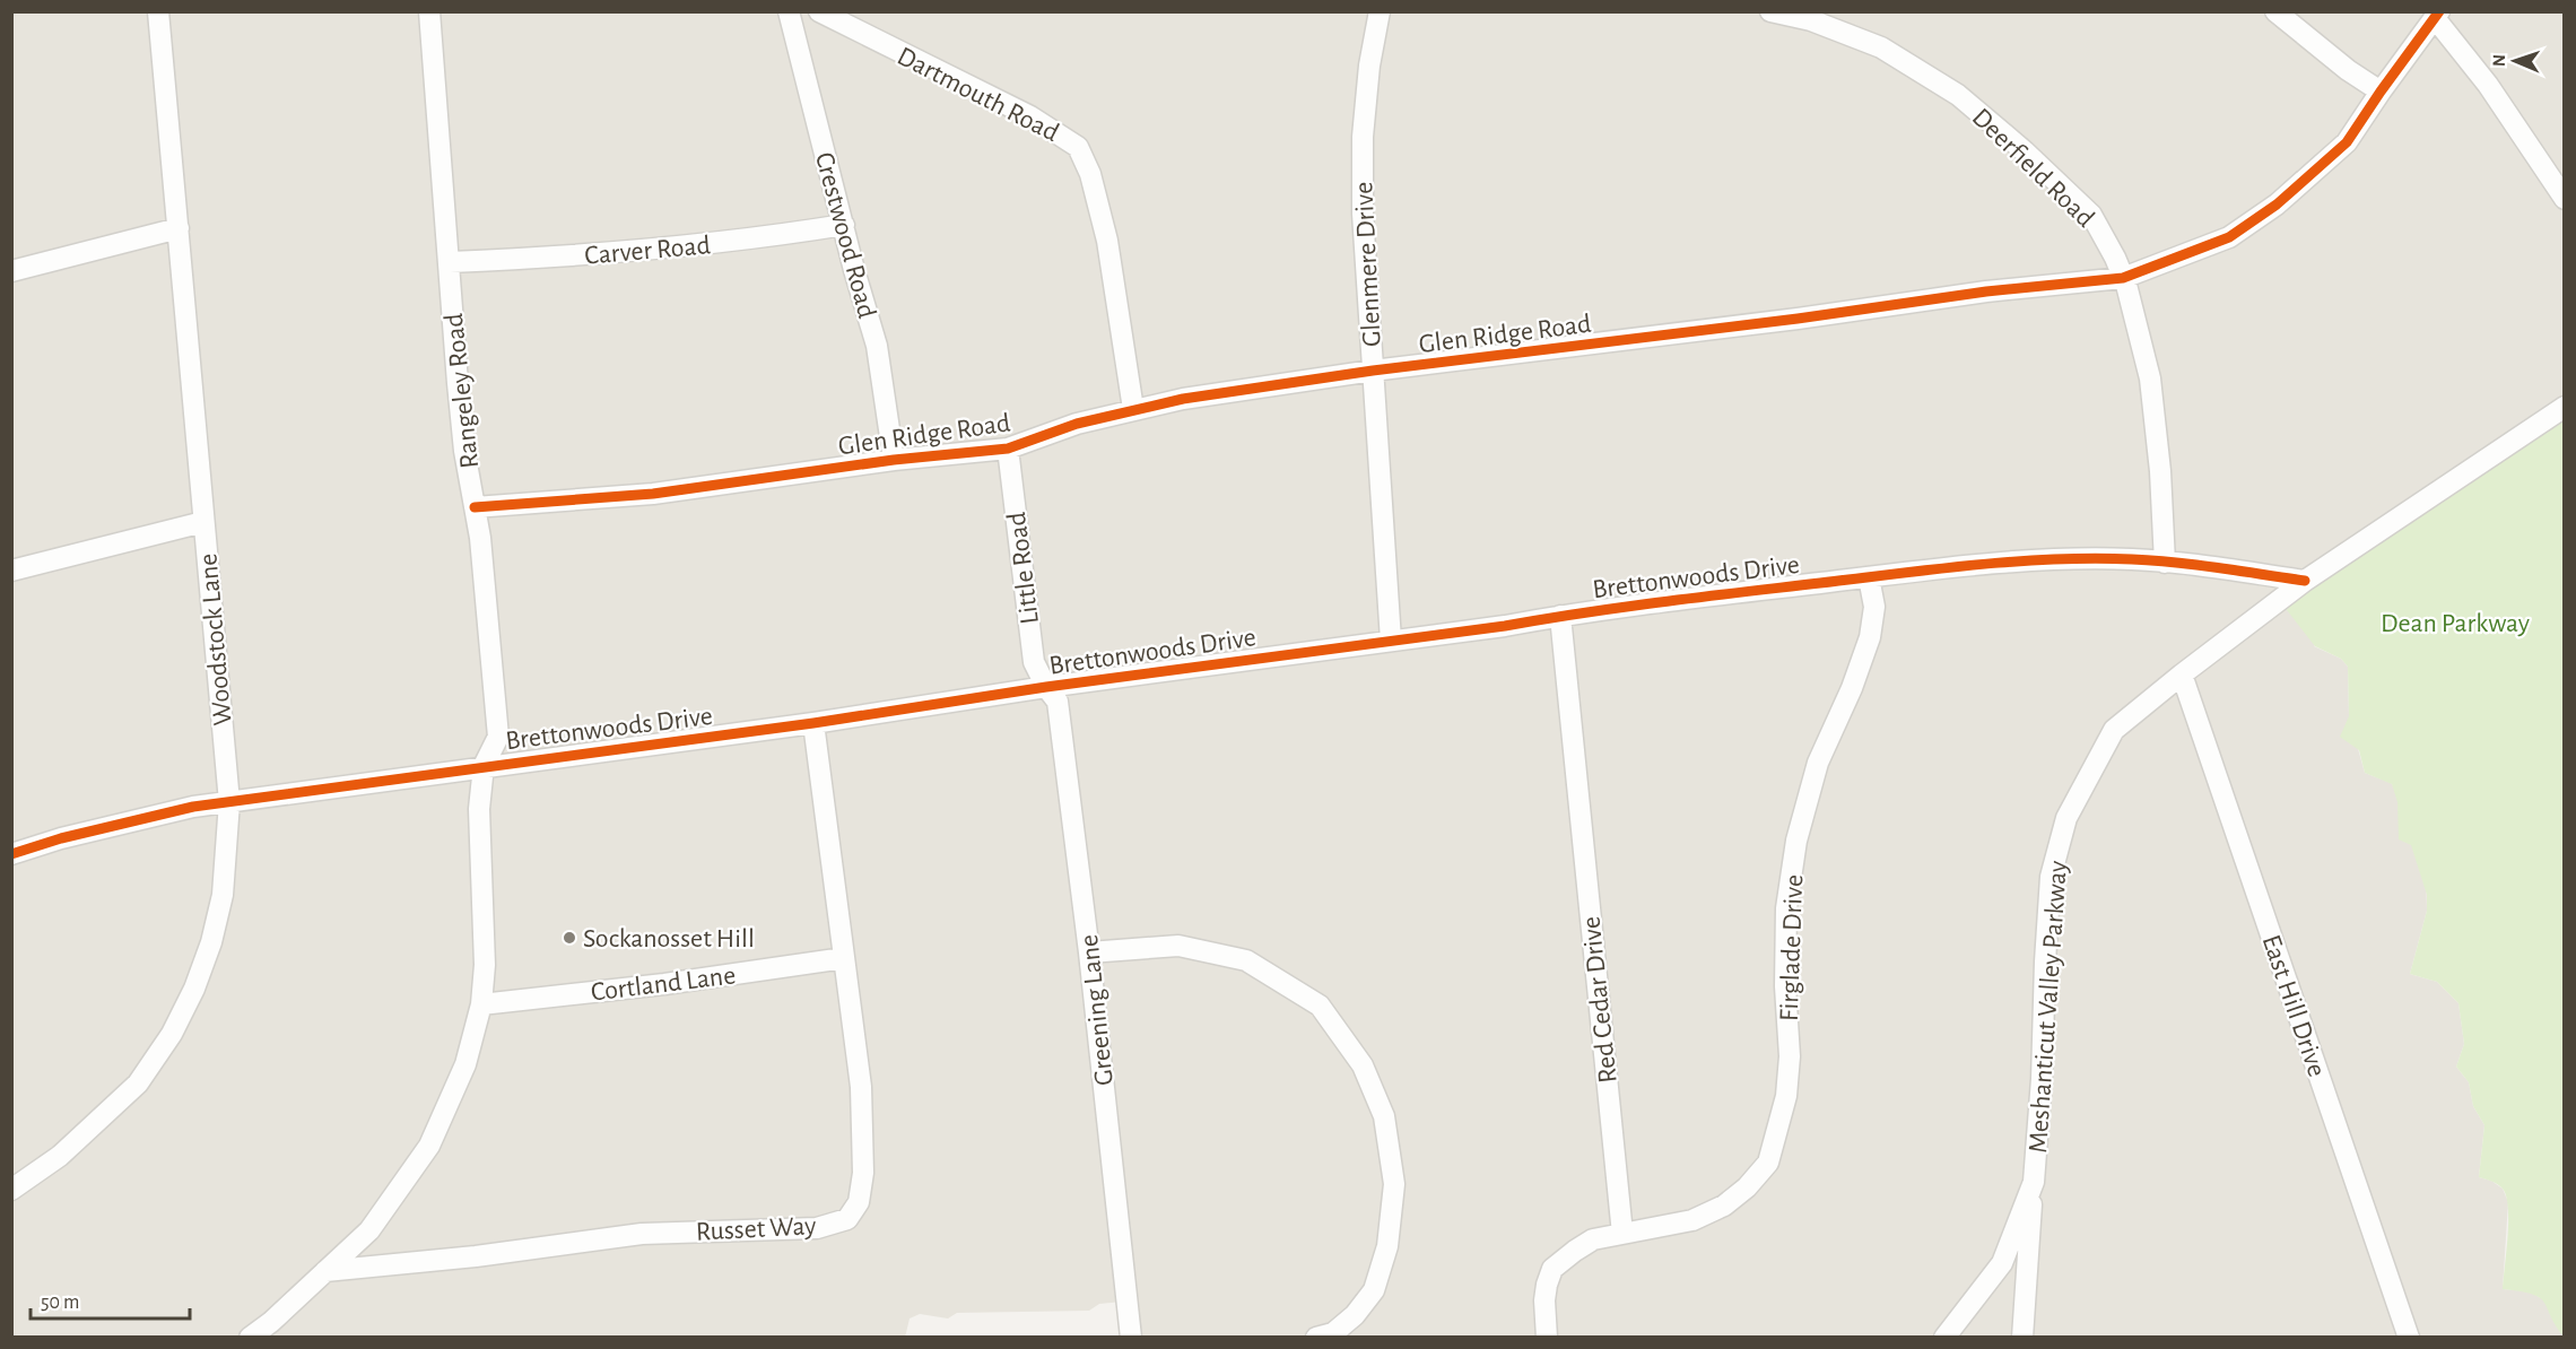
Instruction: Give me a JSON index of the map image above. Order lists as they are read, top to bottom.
{
  "streets": {
    "street": [
      "Dartmouth Road",
      "Deerfield Road",
      "Crestwood Road",
      "Carver Road",
      "Glenmere Drive",
      "Glen Ridge Road",
      "Rangeley Road",
      "Little Road",
      "Brettonwoods Drive",
      "Woodstock Lane",
      "Firglade Drive",
      "Cortland Lane",
      "Red Cedar Drive",
      "East Hill Drive",
      "Meshanticut Valley Parkway",
      "Greening Lane",
      "Russet Way"
    ]
  },
  "crossings": [
    ["Dartmouth Road", "Glen Ridge Road"],
    ["Deerfield Road", "Glen Ridge Road"],
    ["Deerfield Road", "Brettonwoods Drive"],
    ["Crestwood Road", "Carver Road"],
    ["Crestwood Road", "Glen Ridge Road"],
    ["Carver Road", "Rangeley Road"],
    ["Glenmere Drive", "Glen Ridge Road"],
    ["Glenmere Drive", "Brettonwoods Drive"],
    ["Glen Ridge Road", "Rangeley Road"],
    ["Glen Ridge Road", "Little Road"],
    ["Rangeley Road", "Brettonwoods Drive"],
    ["Rangeley Road", "Cortland Lane"],
    ["Rangeley Road", "Russet Way"],
    ["Little Road", "Brettonwoods Drive"],
    ["Little Road", "Greening Lane"],
    ["Brettonwoods Drive", "Woodstock Lane"],
    ["Brettonwoods Drive", "Firglade Drive"],
    ["Brettonwoods Drive", "Red Cedar Drive"],
    ["Brettonwoods Drive", "Meshanticut Valley Parkway"],
    ["Brettonwoods Drive", "Greening Lane"],
    ["Brettonwoods Drive", "Russet Way"],
    ["Firglade Drive", "Red Cedar Drive"],
    ["Cortland Lane", "Russet Way"],
    ["East Hill Drive", "Meshanticut Valley Parkway"]
  ],
  "parks": ["Dean Parkway"],
  "places": ["Sockanosset Hill"],
  "scale_bar": "50 m",
  "north": "left"
}
